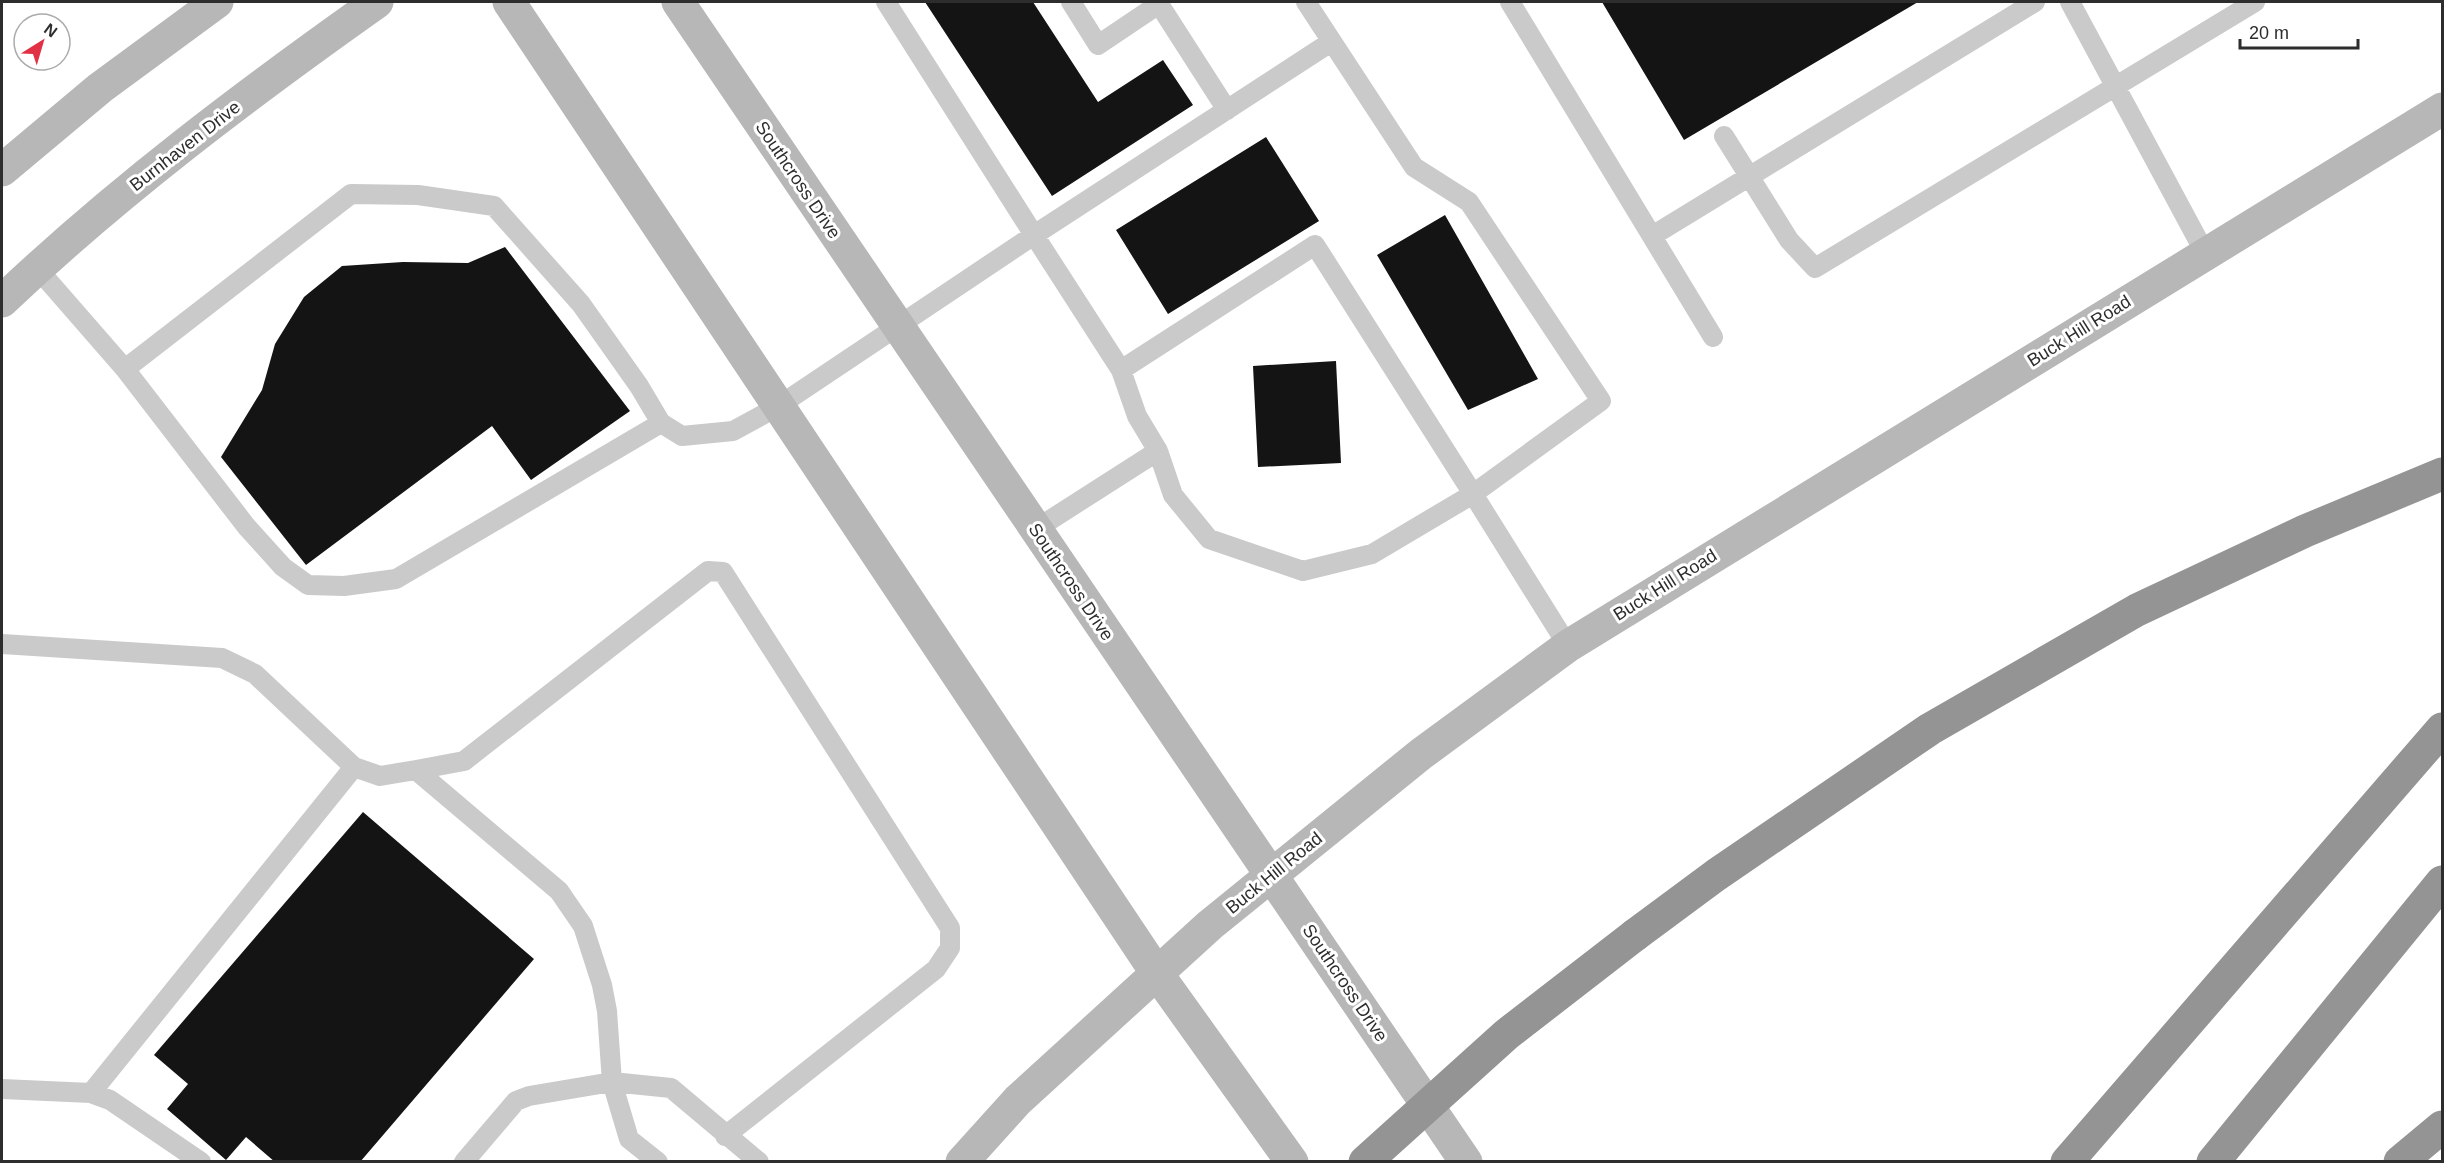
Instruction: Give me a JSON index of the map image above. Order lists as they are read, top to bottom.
{
  "streets": {
    "street": ["Burnhaven Drive", "Southcross Drive", "Buck Hill Road"]
  },
  "crossings": [
    ["Southcross Drive", "Buck Hill Road"]
  ],
  "scale_bar": "20 m",
  "north": "top right"
}
